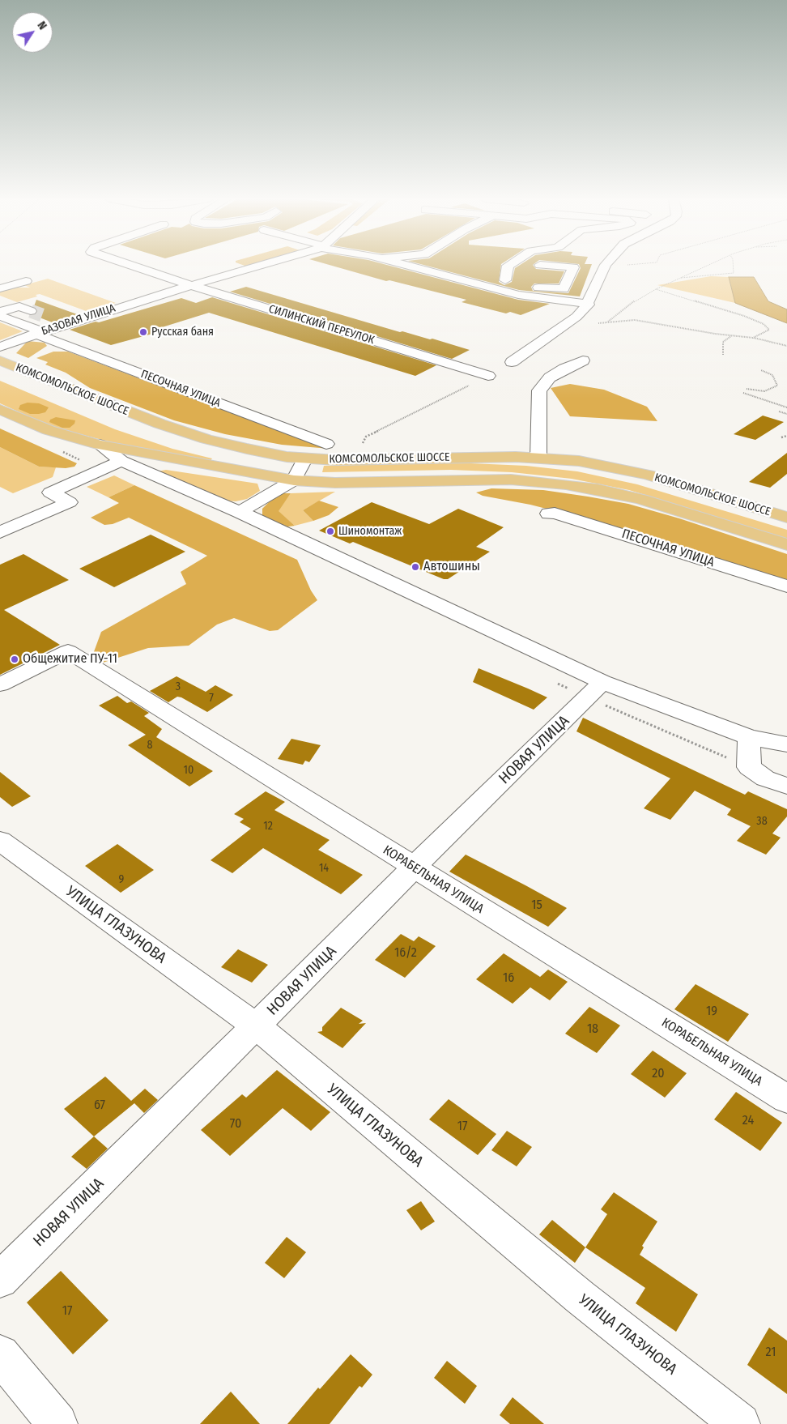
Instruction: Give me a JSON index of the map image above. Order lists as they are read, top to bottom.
{
  "streets": {
    "main road": ["КОМСОМОЛЬСКОЕ ШОССЕ"],
    "street": [
      "БАЗОВАЯ УЛИЦА",
      "СИЛИНСКИЙ ПЕРЕУЛОК",
      "ПЕСОЧНАЯ УЛИЦА",
      "НОВАЯ УЛИЦА",
      "КОРАБЕЛЬНАЯ УЛИЦА",
      "УЛИЦА ГЛАЗУНОВА"
    ]
  },
  "crossings": [
    ["БАЗОВАЯ УЛИЦА", "СИЛИНСКИЙ ПЕРЕУЛОК"],
    ["БАЗОВАЯ УЛИЦА", "ПЕСОЧНАЯ УЛИЦА"],
    ["КОМСОМОЛЬСКОЕ ШОССЕ", "НОВАЯ УЛИЦА"],
    ["НОВАЯ УЛИЦА", "КОРАБЕЛЬНАЯ УЛИЦА"],
    ["НОВАЯ УЛИЦА", "УЛИЦА ГЛАЗУНОВА"]
  ],
  "places": [
    "Русская баня",
    "Шиномонтаж",
    "Автошины",
    "Общежитие ПУ-11"
  ],
  "house_numbers": [
    "3",
    "7",
    "8",
    "10",
    "38",
    "12",
    "14",
    "9",
    "15",
    "16/2",
    "16",
    "19",
    "18",
    "20",
    "67",
    "24",
    "70",
    "17",
    "17",
    "21"
  ],
  "north": "top right"
}
